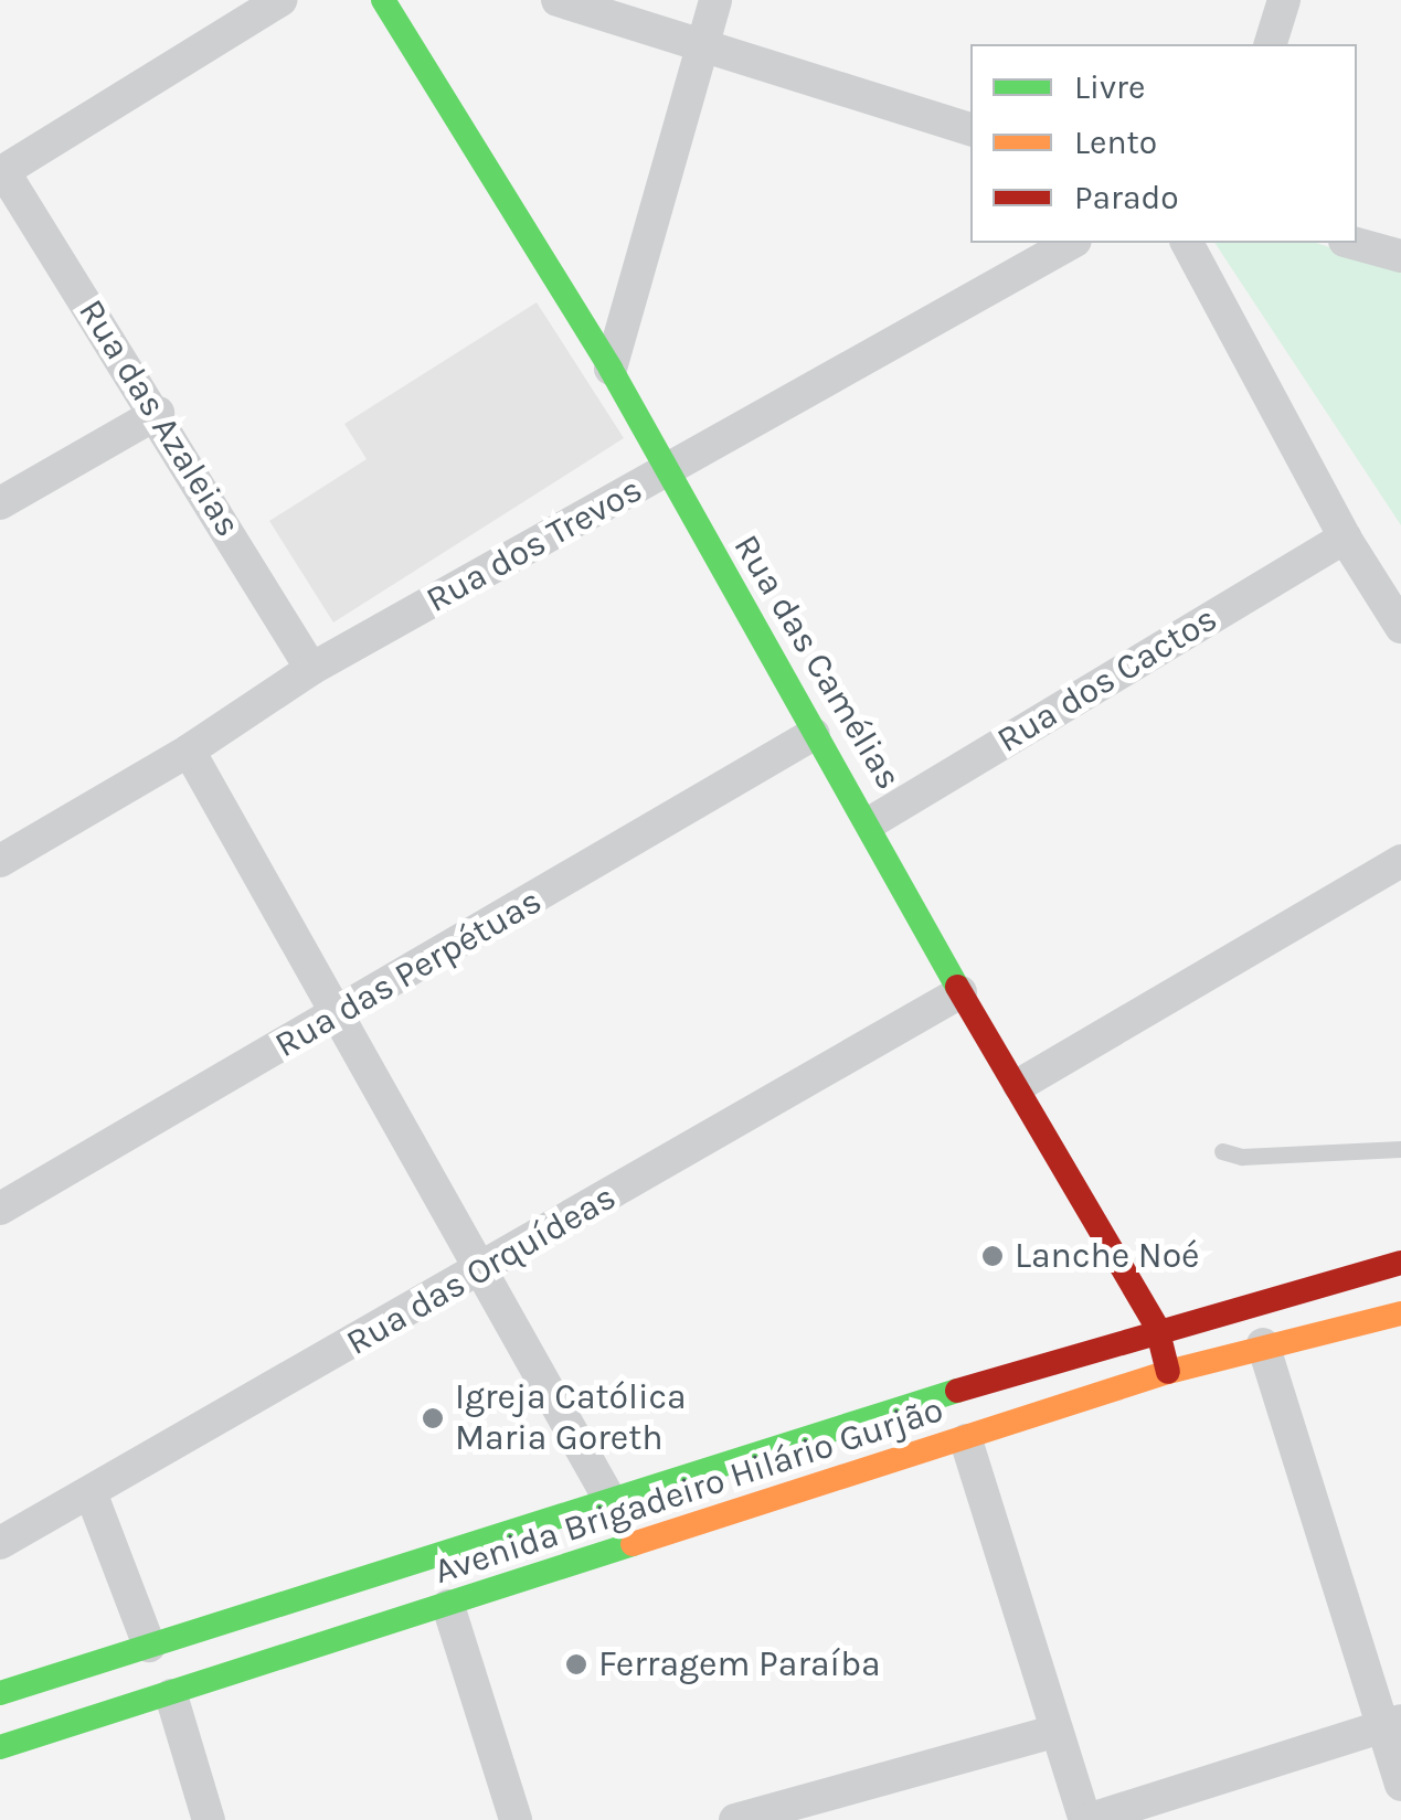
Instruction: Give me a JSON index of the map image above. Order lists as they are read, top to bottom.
{
  "streets": {
    "street": [
      "Rua das Azaleias",
      "Rua dos Trevos",
      "Rua das Camélias",
      "Rua dos Cactos",
      "Rua das Perpétuas",
      "Rua das Orquídeas",
      "Avenida Brigadeiro Hilário Gurjão"
    ]
  },
  "crossings": [
    ["Rua das Azaleias", "Rua dos Trevos"],
    ["Rua dos Trevos", "Rua das Camélias"],
    ["Rua das Camélias", "Rua dos Cactos"],
    ["Rua das Camélias", "Rua das Perpétuas"],
    ["Rua das Camélias", "Rua das Orquídeas"],
    ["Rua das Camélias", "Avenida Brigadeiro Hilário Gurjão"]
  ],
  "places": ["Lanche Noé", "Igreja Católica Maria Goreth", "Ferragem Paraíba"],
  "legend": ["Livre", "Lento", "Parado"]
}
